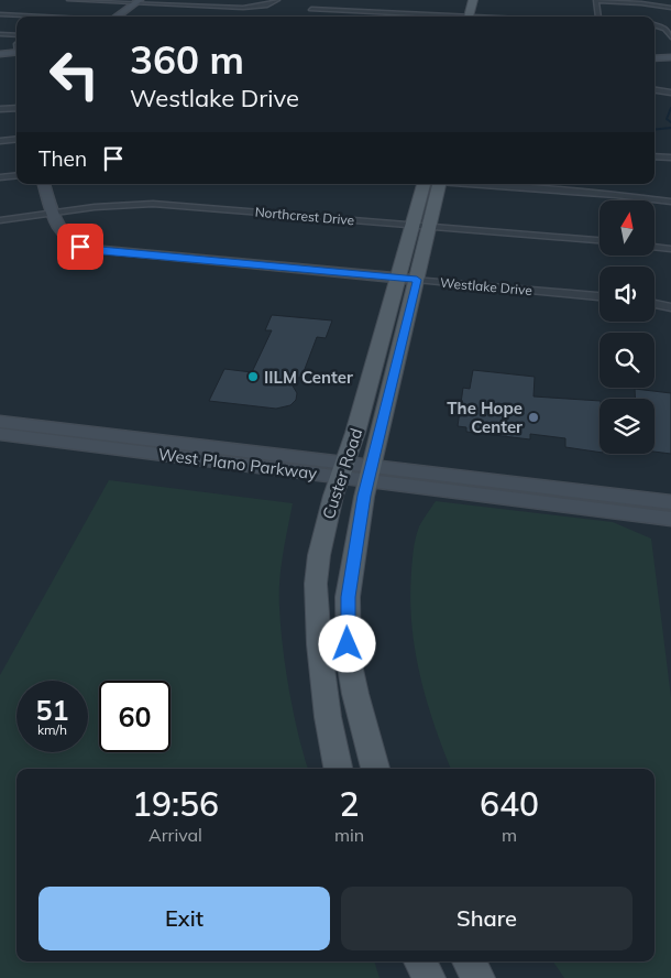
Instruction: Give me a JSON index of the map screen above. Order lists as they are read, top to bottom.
{
  "streets": {
    "main road": ["West Plano Parkway", "Custer Road"],
    "street": ["Northcrest Drive", "Westlake Drive"]
  },
  "crossings": [
    ["Northcrest Drive", "Westlake Drive"],
    ["Northcrest Drive", "Custer Road"],
    ["Westlake Drive", "Custer Road"],
    ["West Plano Parkway", "Custer Road"]
  ],
  "places": ["IILM Center", "The Hope Center"],
  "north": "top",
  "page": {
    "turn": ["360 m", "Westlake Drive"],
    "then": "Then",
    "speed": "51 km/h",
    "limit": "60",
    "eta": [
      "19:56",
      "Arrival",
      "2",
      "min",
      "640",
      "m"
    ],
    "buttons": ["Exit", "Share"]
  }
}
